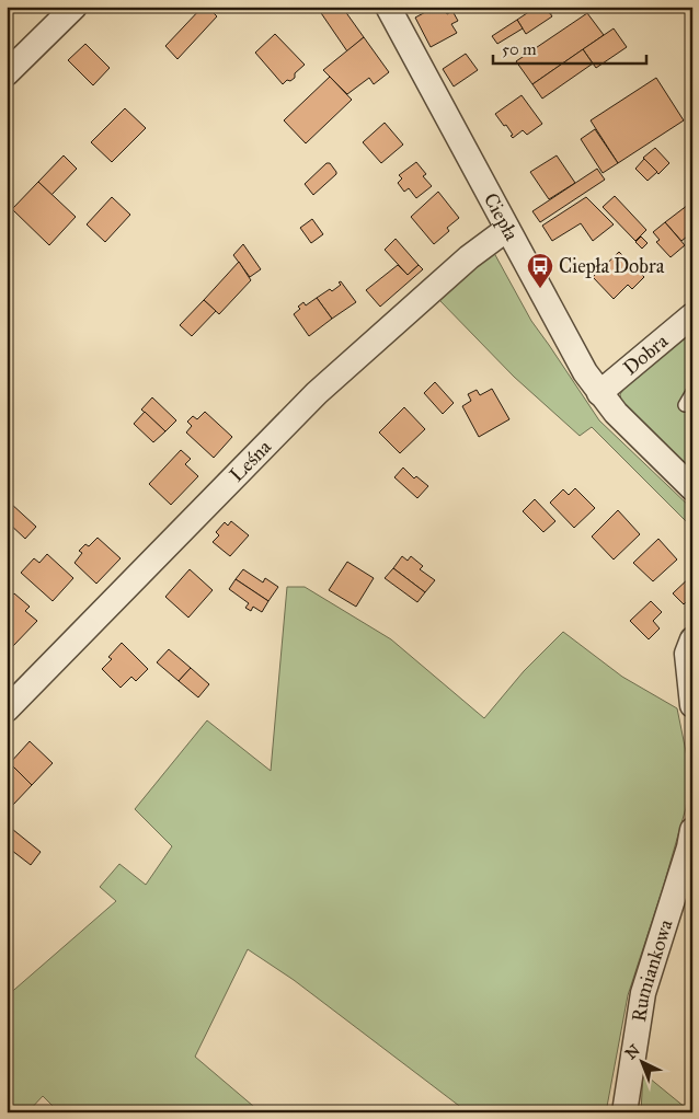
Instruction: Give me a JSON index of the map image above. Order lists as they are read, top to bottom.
{
  "streets": {
    "street": [
      "Ciepła",
      "Dobra",
      "Leśna",
      "Rumiankowa"
    ]
  },
  "crossings": [
    ["Ciepła", "Dobra"],
    ["Ciepła", "Leśna"]
  ],
  "places": {
    "bus stop": ["Ciepła Dobra"]
  },
  "scale_bar": "50 m",
  "north": "top left"
}
